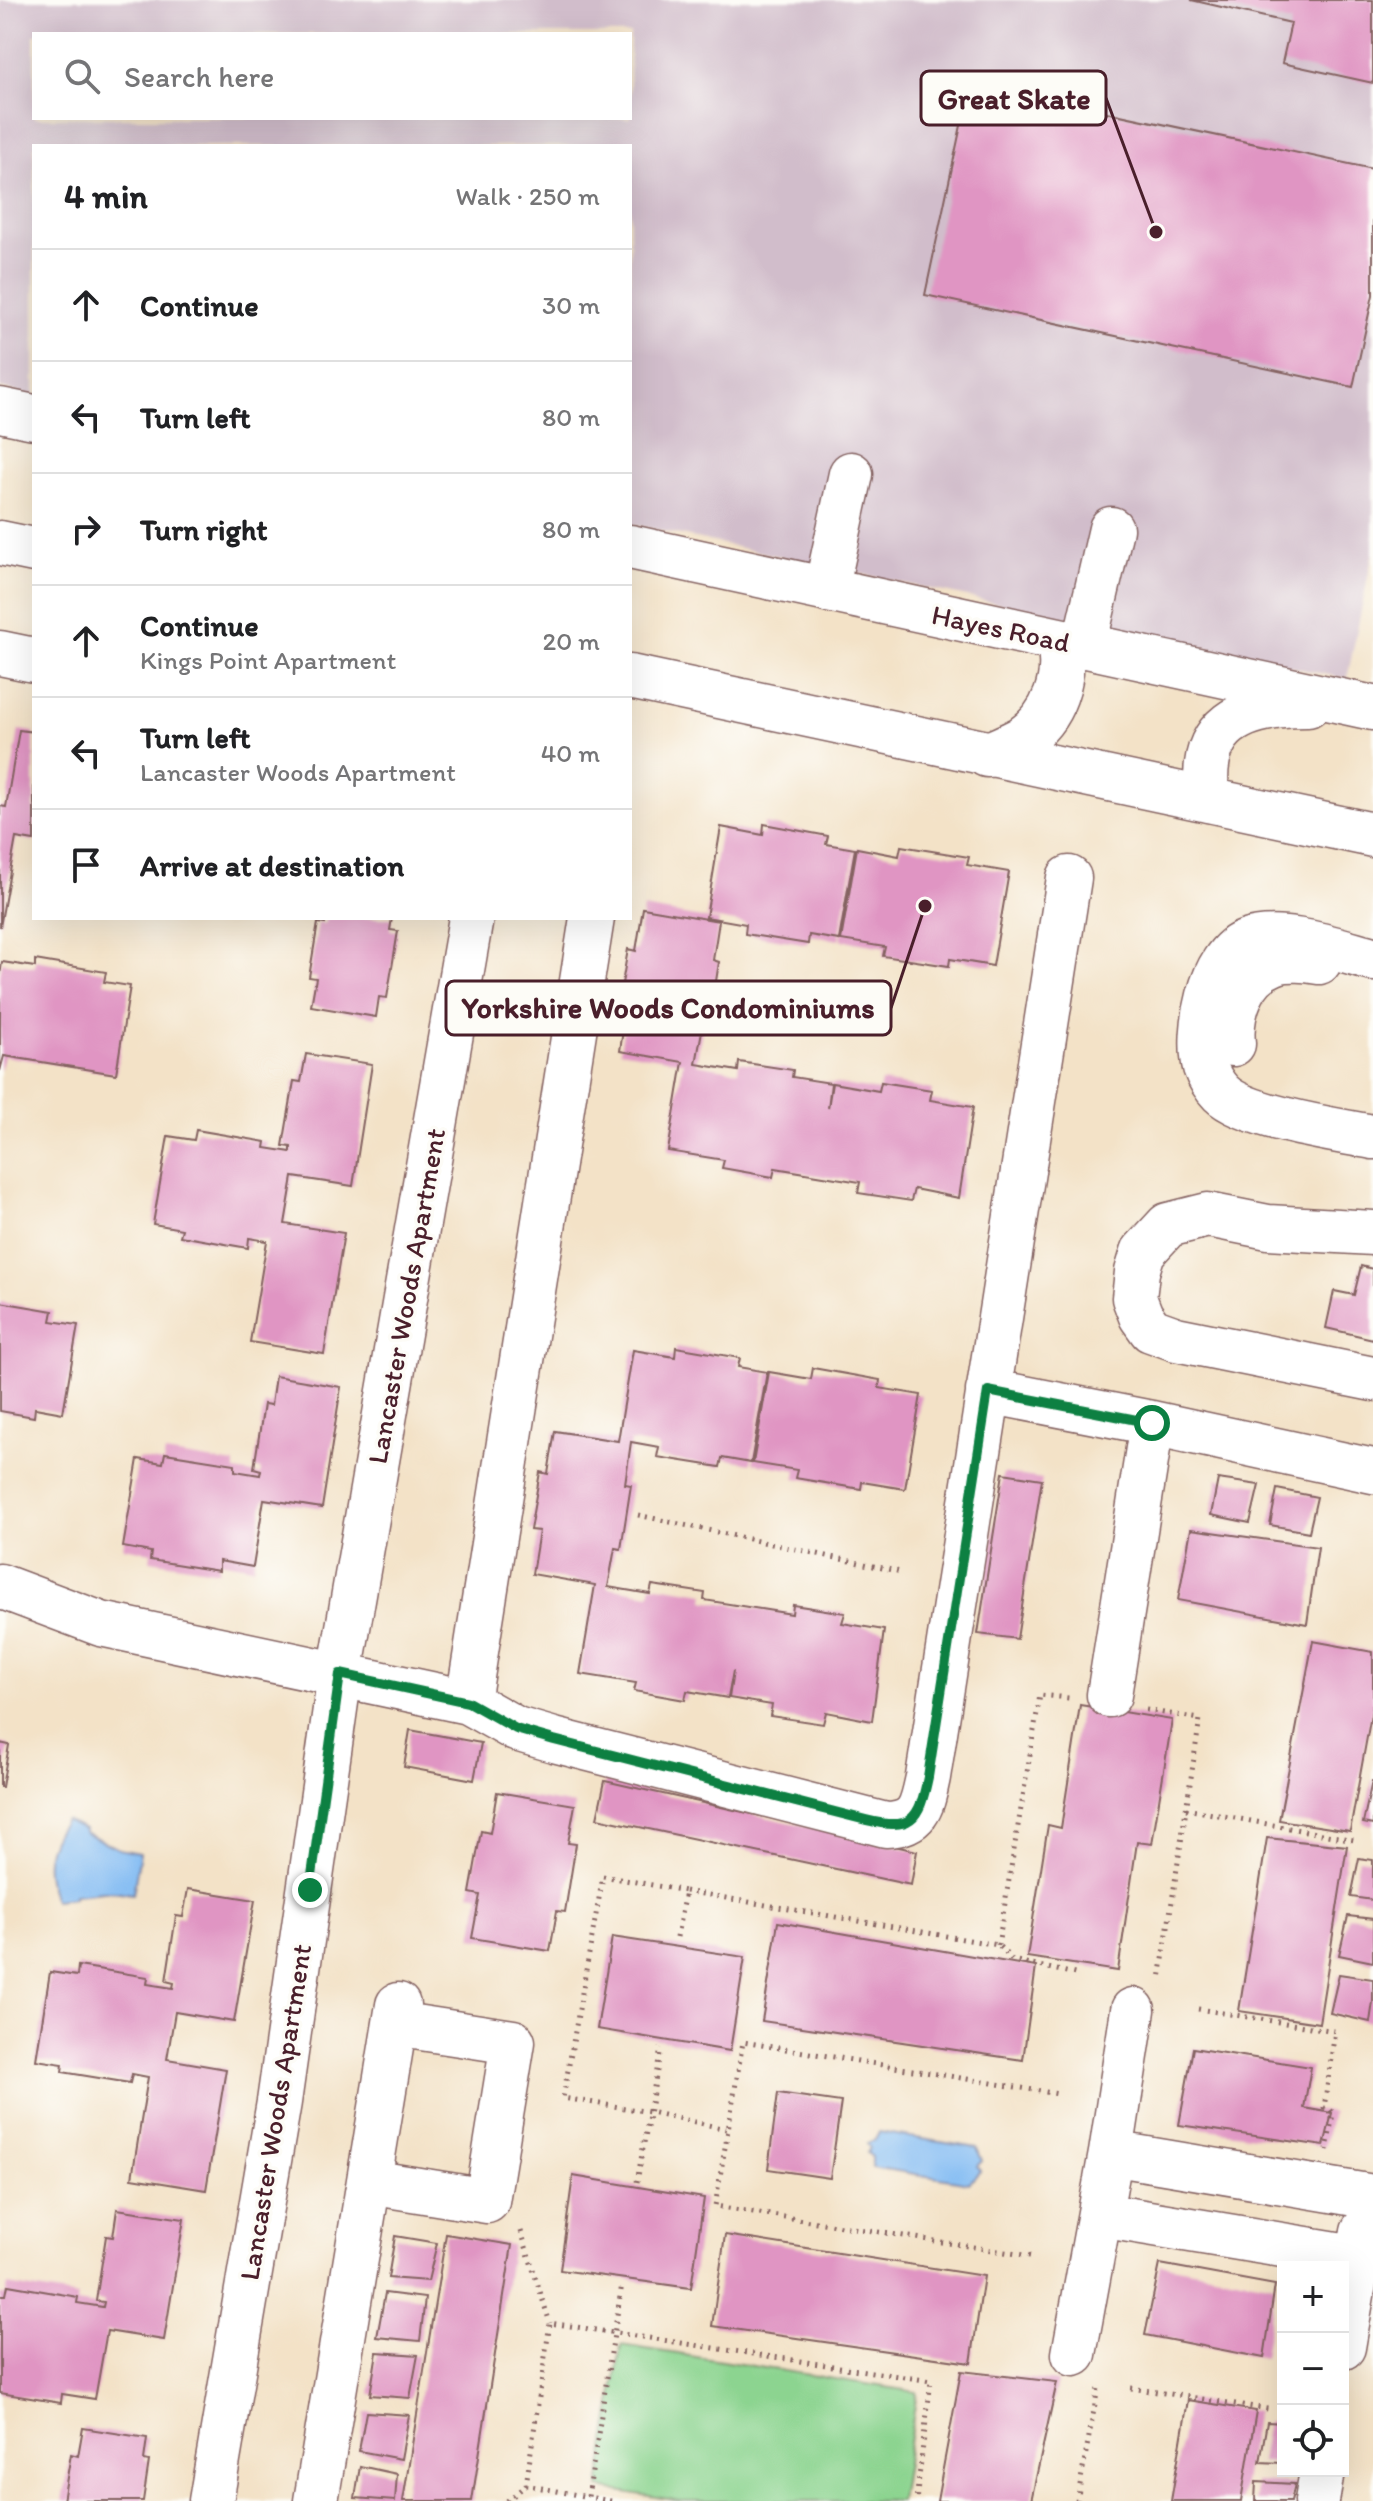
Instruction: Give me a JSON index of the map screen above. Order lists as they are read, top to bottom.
{
  "streets": {
    "street": ["Hayes Road", "Lancaster Woods Apartment"]
  },
  "places": ["Great Skate", "Yorkshire Woods Condominiums"],
  "page": {
    "search": "Search here",
    "heading": ["4 min", "Walk · 250 m"],
    "list": [
      ["Continue", "30 m"],
      ["Turn left", "80 m"],
      ["Turn right", "80 m"],
      ["Continue", "Kings Point Apartment", "20 m"],
      ["Turn left", "Lancaster Woods Apartment", "40 m"],
      "Arrive at destination"
    ],
    "map_buttons": ["+", "−"]
  }
}
